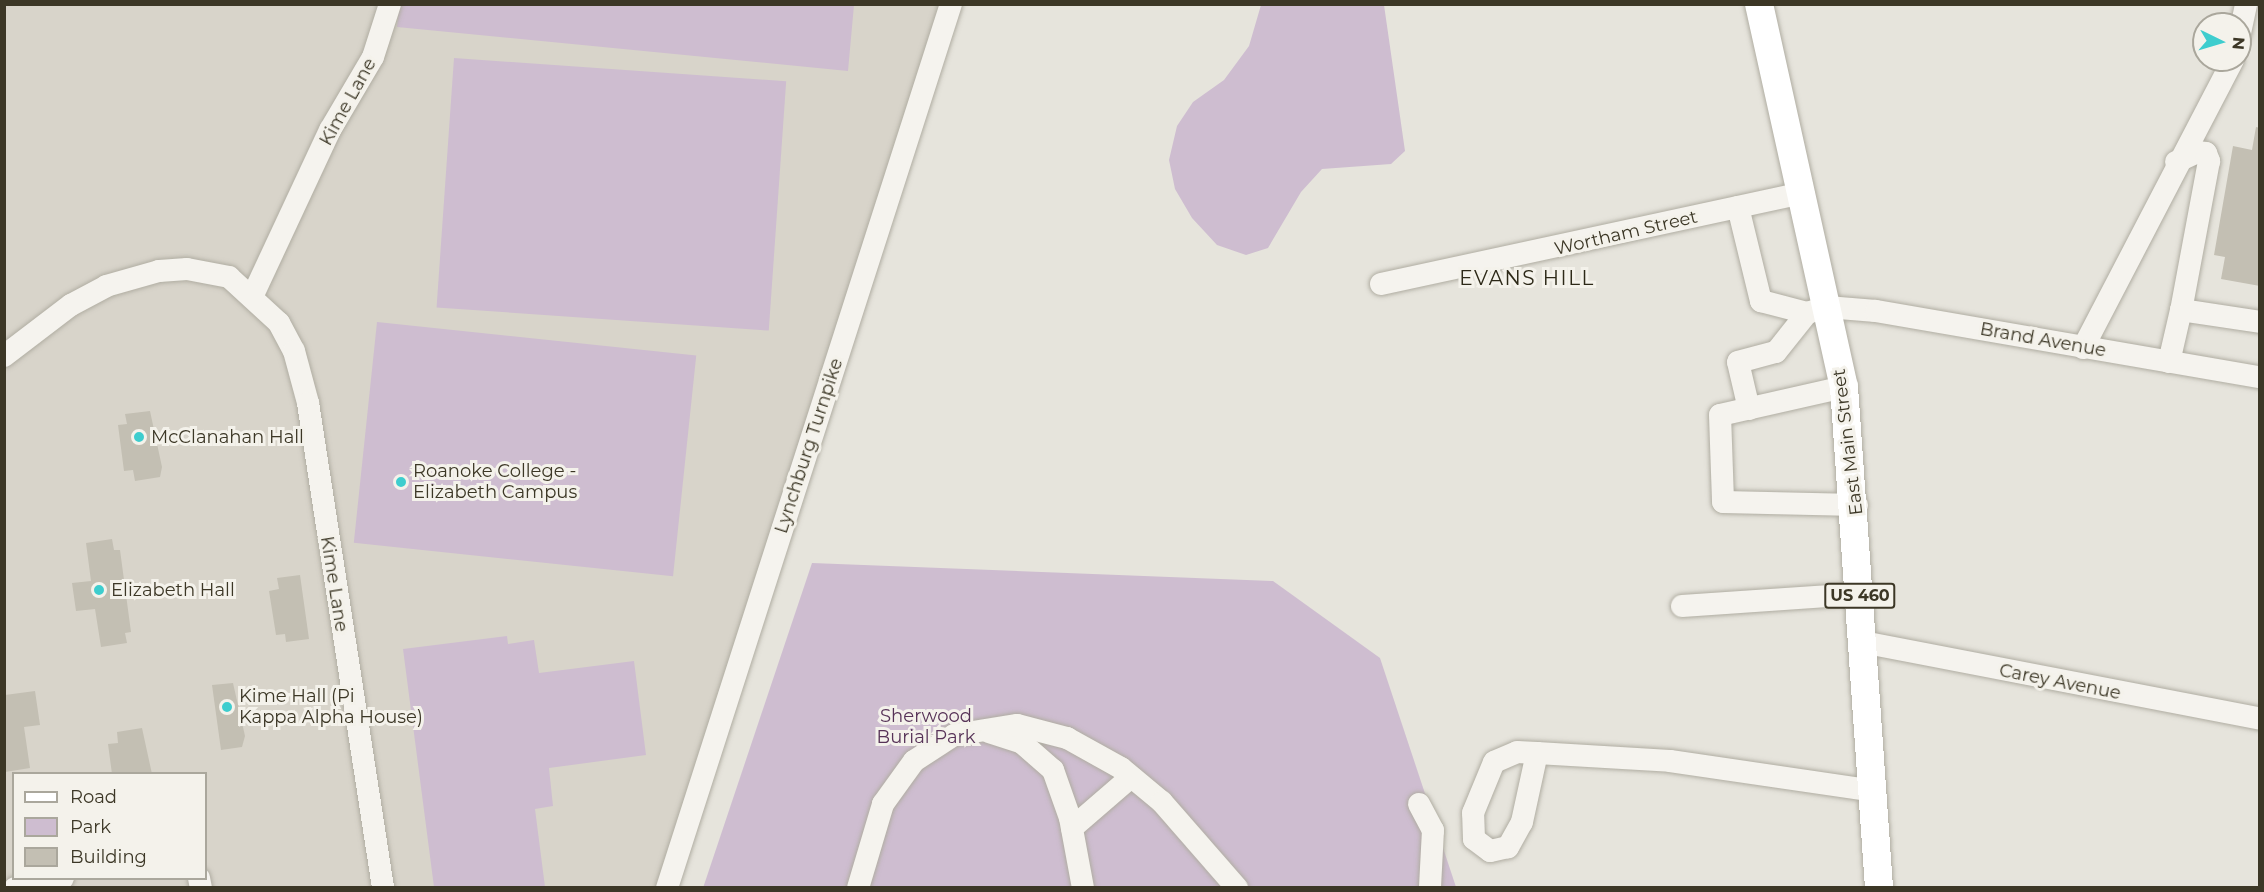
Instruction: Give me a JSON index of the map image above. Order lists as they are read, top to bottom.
{
  "streets": {
    "main road": ["East Main Street", "US 460"],
    "street": [
      "Kime Lane",
      "Wortham Street",
      "Brand Avenue",
      "Lynchburg Turnpike",
      "Carey Avenue"
    ]
  },
  "crossings": [
    ["Wortham Street", "Brand Avenue"],
    ["Wortham Street", "East Main Street"],
    ["Brand Avenue", "East Main Street"],
    ["East Main Street", "Carey Avenue"]
  ],
  "districts": ["EVANS HILL"],
  "parks": ["Sherwood Burial Park"],
  "places": [
    "McClanahan Hall",
    "Roanoke College - Elizabeth Campus",
    "Elizabeth Hall",
    "Kime Hall (Pi Kappa Alpha House)"
  ],
  "legend": ["Road", "Park", "Building"],
  "north": "right"
}
